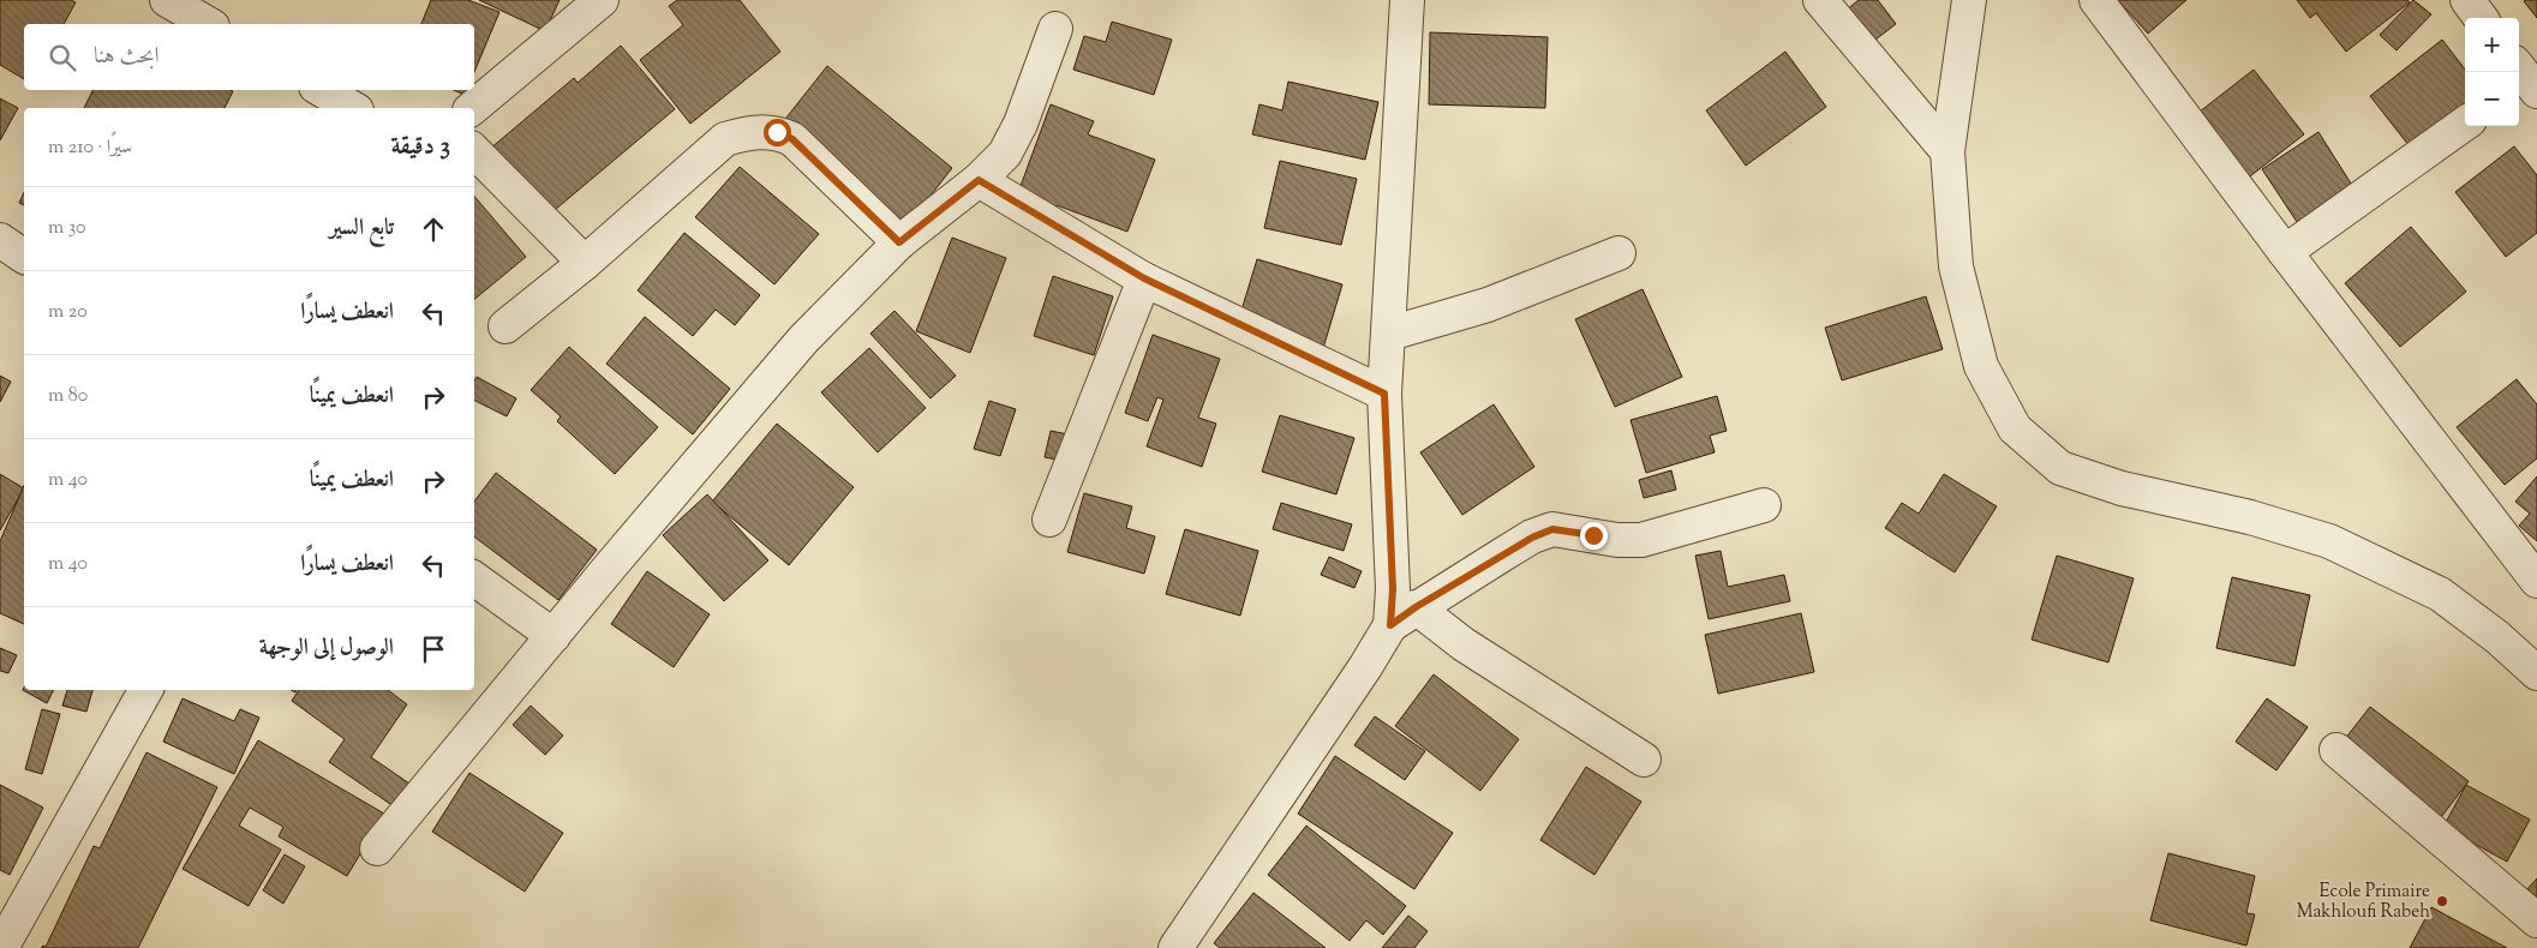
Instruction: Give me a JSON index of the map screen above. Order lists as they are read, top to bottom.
{
  "places": ["Ecole Primaire Makhloufi Rabeh"],
  "page": {
    "map_buttons": ["+", "−"],
    "search": "ابحث هنا",
    "heading": ["3 دقيقة", "سيرًا · 210 m"],
    "list": [
      ["تابع السير", "30 m"],
      ["انعطف يسارًا", "20 m"],
      ["انعطف يمينًا", "80 m"],
      ["انعطف يمينًا", "40 m"],
      ["انعطف يسارًا", "40 m"],
      "الوصول إلى الوجهة"
    ]
  }
}
